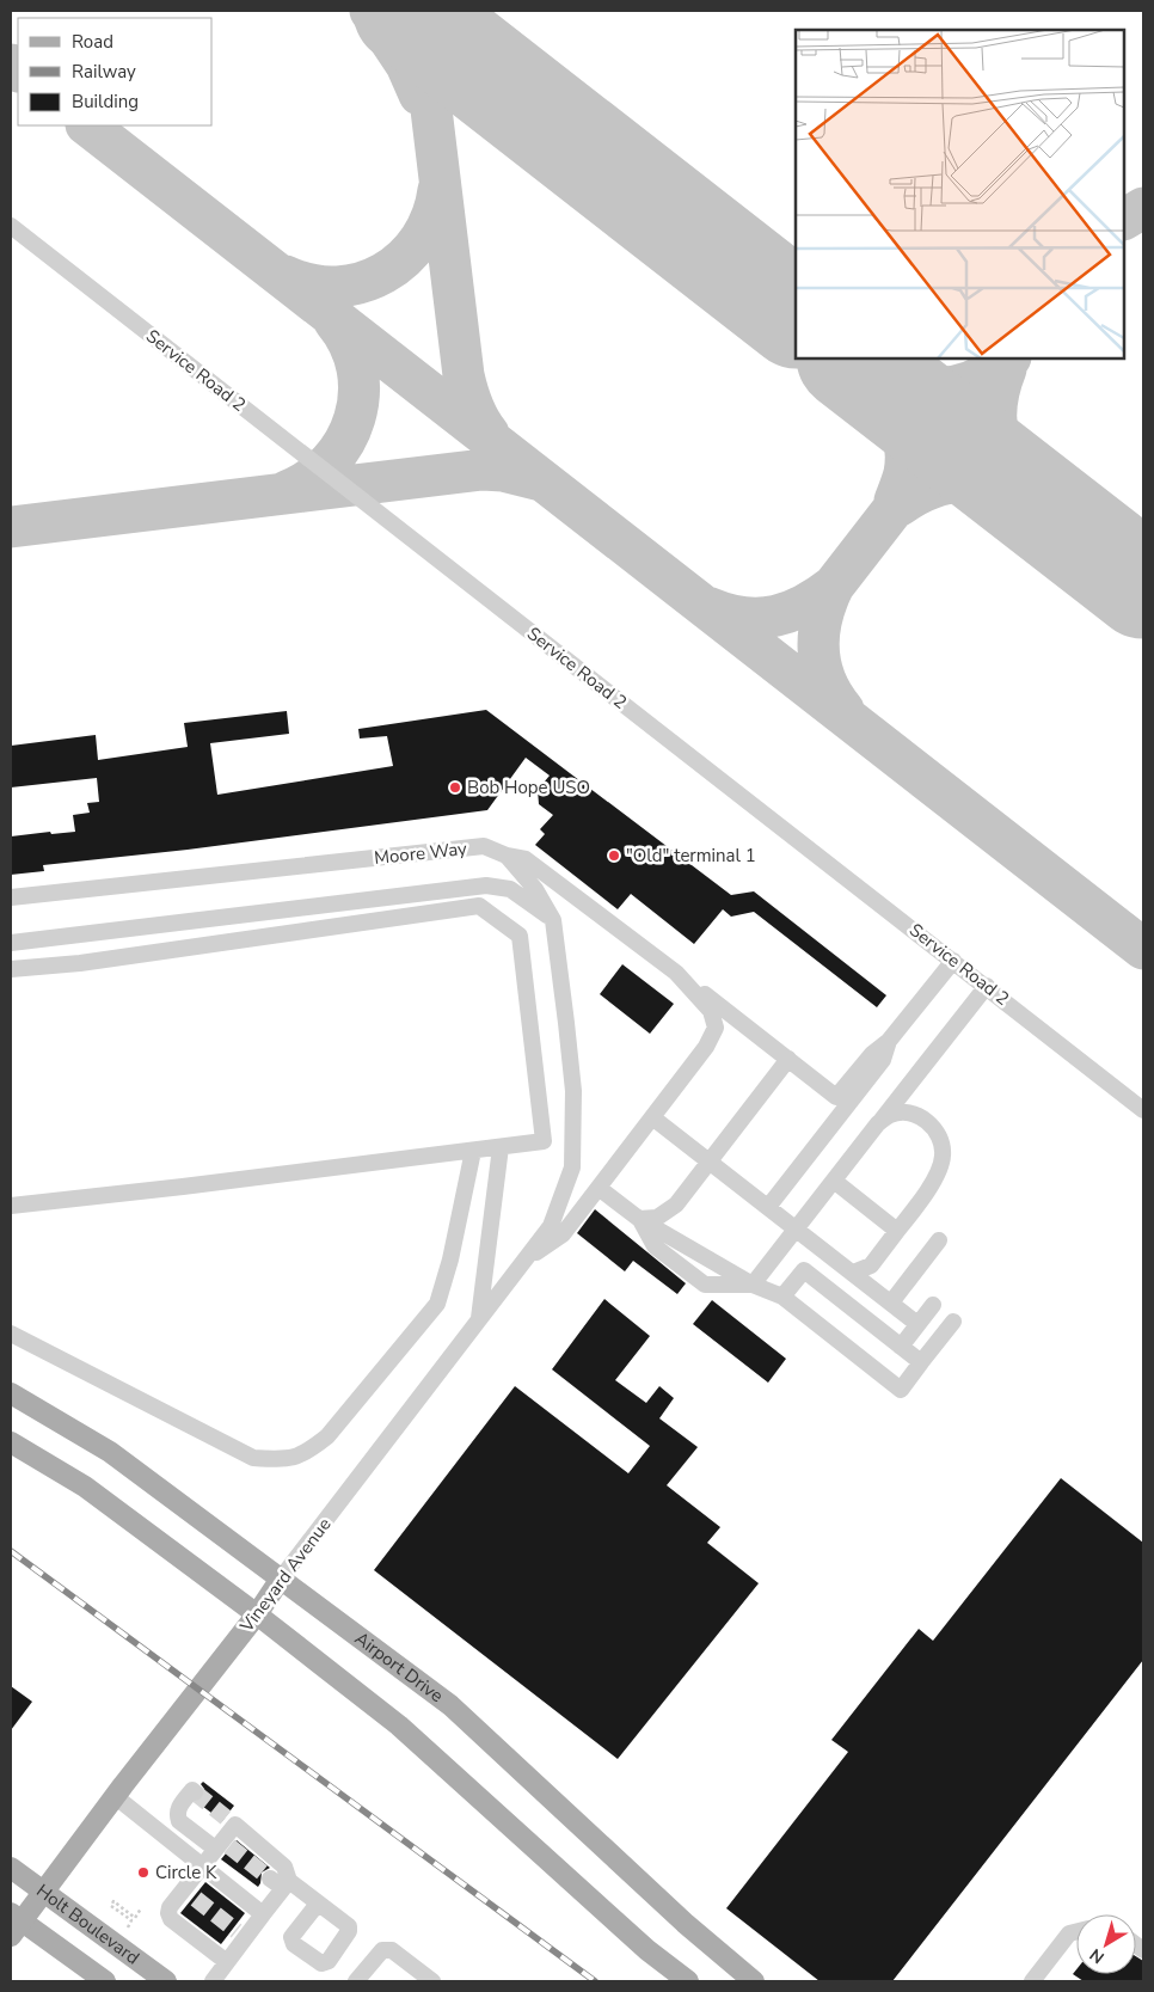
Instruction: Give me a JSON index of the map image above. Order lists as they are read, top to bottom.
{
  "streets": {
    "main road": ["Vineyard Avenue", "Airport Drive", "Holt Boulevard"],
    "street": ["Service Road 2", "Moore Way"]
  },
  "crossings": [
    ["Vineyard Avenue", "Airport Drive"],
    ["Vineyard Avenue", "Holt Boulevard"]
  ],
  "places": ["Bob Hope USO", "\"Old\" terminal 1", "Circle K"],
  "legend": ["Road", "Railway", "Building"],
  "north": "bottom left"
}
